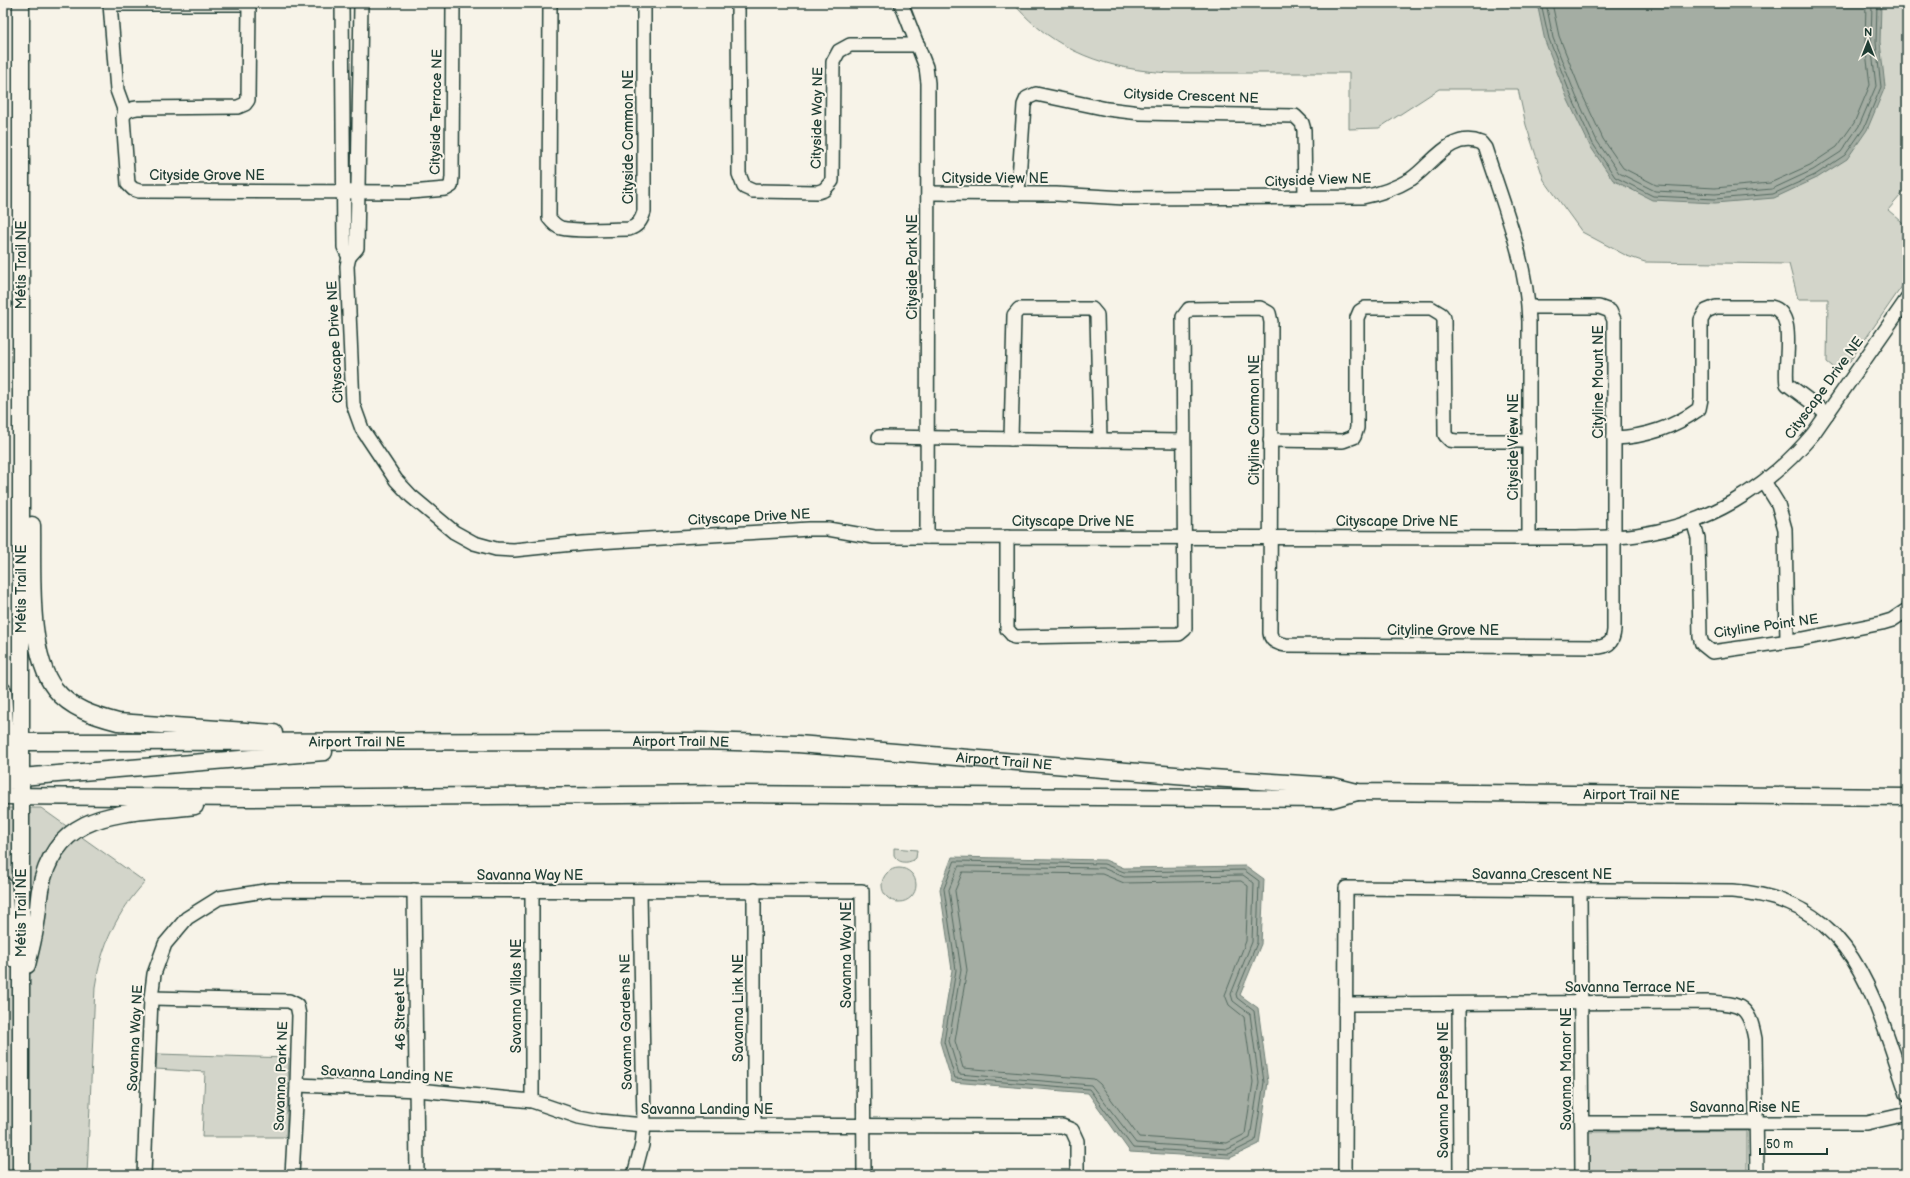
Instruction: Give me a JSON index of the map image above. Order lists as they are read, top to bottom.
{
  "streets": {
    "main road": ["Métis Trail NE", "Airport Trail NE"],
    "street": [
      "Cityside Crescent NE",
      "Cityside Terrace NE",
      "Cityside Way NE",
      "Cityside Common NE",
      "Cityside Grove NE",
      "Cityside View NE",
      "Cityside Park NE",
      "Cityscape Drive NE",
      "Cityline Mount NE",
      "Cityline Common NE",
      "Cityline Point NE",
      "Cityline Grove NE",
      "Savanna Crescent NE",
      "Savanna Way NE",
      "Savanna Terrace NE",
      "Savanna Villas NE",
      "Savanna Link NE",
      "46 Street NE",
      "Savanna Gardens NE",
      "Savanna Manor NE",
      "Savanna Landing NE",
      "Savanna Park NE",
      "Savanna Passage NE",
      "Savanna Rise NE"
    ]
  },
  "crossings": [
    ["Cityside Crescent NE", "Cityside View NE"],
    ["Cityside Terrace NE", "Cityside Grove NE"],
    ["Cityside Terrace NE", "Cityscape Drive NE"],
    ["Cityside Way NE", "Cityside Park NE"],
    ["Cityside Grove NE", "Cityscape Drive NE"],
    ["Cityside View NE", "Cityside Park NE"],
    ["Cityside View NE", "Cityscape Drive NE"],
    ["Cityside View NE", "Cityline Mount NE"],
    ["Métis Trail NE", "Airport Trail NE"],
    ["Cityside Park NE", "Cityscape Drive NE"],
    ["Cityscape Drive NE", "Cityline Mount NE"],
    ["Cityscape Drive NE", "Cityline Common NE"],
    ["Cityscape Drive NE", "Cityline Point NE"],
    ["Cityscape Drive NE", "Cityline Grove NE"],
    ["Cityline Mount NE", "Cityline Grove NE"],
    ["Cityline Common NE", "Cityline Grove NE"],
    ["Savanna Crescent NE", "Savanna Terrace NE"],
    ["Savanna Crescent NE", "Savanna Manor NE"],
    ["Savanna Way NE", "Savanna Villas NE"],
    ["Savanna Way NE", "Savanna Link NE"],
    ["Savanna Way NE", "46 Street NE"],
    ["Savanna Way NE", "Savanna Gardens NE"],
    ["Savanna Way NE", "Savanna Landing NE"],
    ["Savanna Way NE", "Savanna Park NE"],
    ["Savanna Terrace NE", "Savanna Manor NE"],
    ["Savanna Terrace NE", "Savanna Passage NE"],
    ["Savanna Terrace NE", "Savanna Rise NE"],
    ["Savanna Villas NE", "Savanna Landing NE"],
    ["Savanna Link NE", "Savanna Landing NE"],
    ["46 Street NE", "Savanna Landing NE"],
    ["Savanna Gardens NE", "Savanna Landing NE"],
    ["Savanna Manor NE", "Savanna Rise NE"],
    ["Savanna Landing NE", "Savanna Park NE"]
  ],
  "scale_bar": "50 m",
  "north": "top"
}
